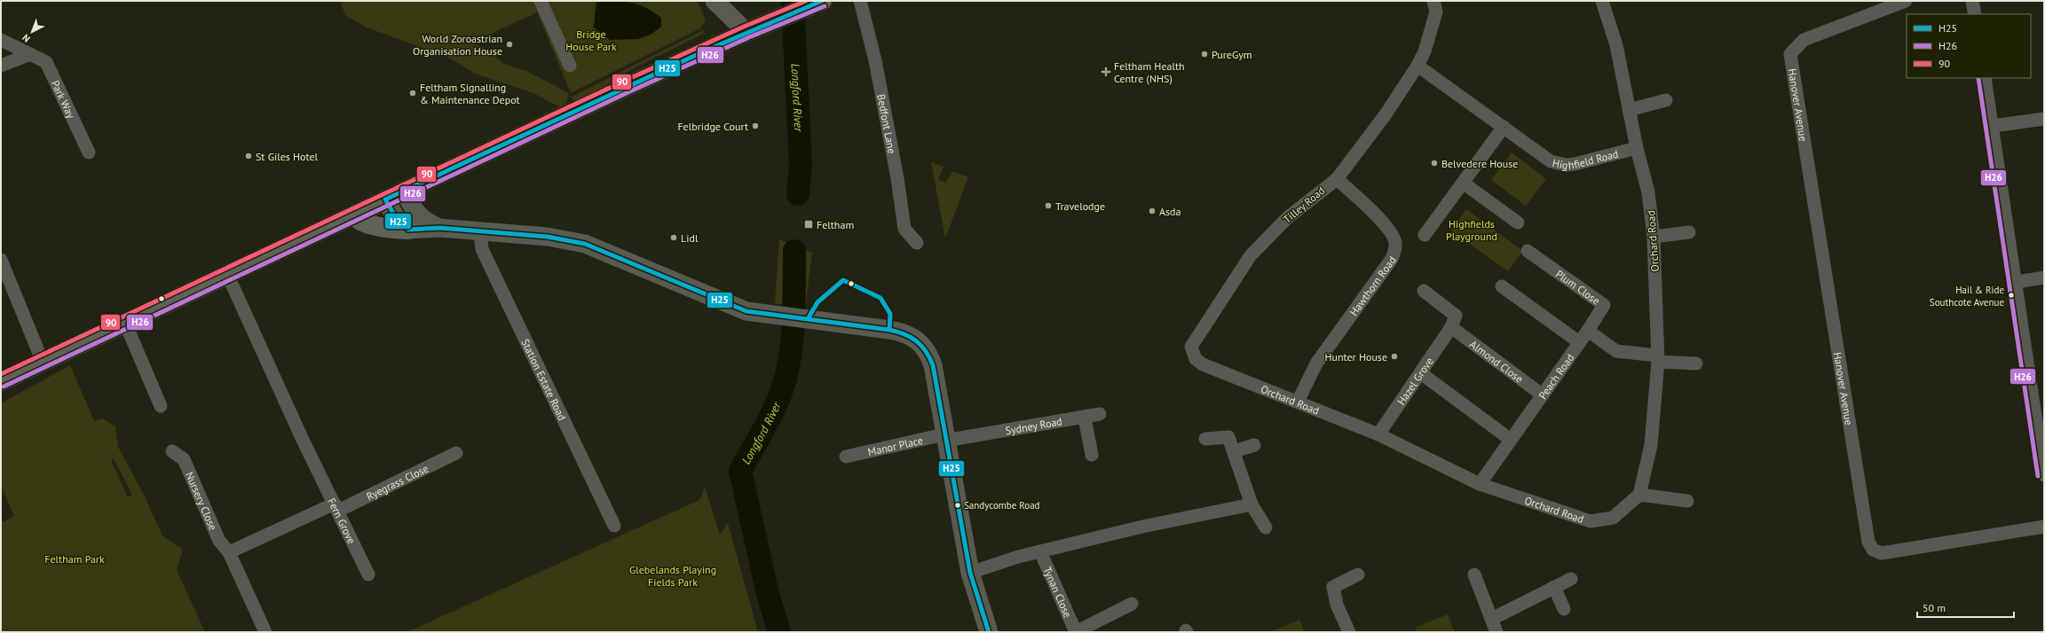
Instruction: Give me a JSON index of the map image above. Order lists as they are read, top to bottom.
{
  "streets": {
    "street": [
      "Park Way",
      "Hanover Avenue",
      "Bedfont Lane",
      "Highfield Road",
      "Tilley Road",
      "Orchard Road",
      "Hawthorn Road",
      "Plum Close",
      "Almond Close",
      "Peach Road",
      "Station Estate Road",
      "Hazel Grove",
      "Sydney Road",
      "Manor Place",
      "Ryegrass Close",
      "Nursery Close",
      "Fern Grove",
      "Tynan Close"
    ]
  },
  "crossings": [
    ["Highfield Road", "Tilley Road"],
    ["Highfield Road", "Orchard Road"],
    ["Tilley Road", "Orchard Road"],
    ["Tilley Road", "Hawthorn Road"],
    ["Orchard Road", "Hawthorn Road"],
    ["Orchard Road", "Peach Road"],
    ["Orchard Road", "Hazel Grove"],
    ["Plum Close", "Peach Road"],
    ["Almond Close", "Peach Road"],
    ["Almond Close", "Hazel Grove"],
    ["Sydney Road", "Manor Place"],
    ["Ryegrass Close", "Fern Grove"]
  ],
  "water": ["Longford River"],
  "parks": [
    "Bridge House Park",
    "Highfields Playground",
    "Feltham Park",
    "Glebelands Playing Fields Park"
  ],
  "places": {
    "other": [
      "World Zoroastrian Organisation House",
      "PureGym",
      "Feltham Signalling & Maintenance Depot",
      "Felbridge Court",
      "St Giles Hotel",
      "Belvedere House",
      "Travelodge",
      "Asda",
      "Lidl",
      "Hail & Ride Southcote Avenue",
      "Hunter House",
      "Sandycombe Road"
    ],
    "health": ["Feltham Health Centre (NHS)"],
    "transit": ["Feltham"]
  },
  "lines": ["transit line H25", "transit line 90", "transit line H26"],
  "legend": ["H25", "H26", "90"],
  "scale_bar": "50 m",
  "north": "bottom left"
}
